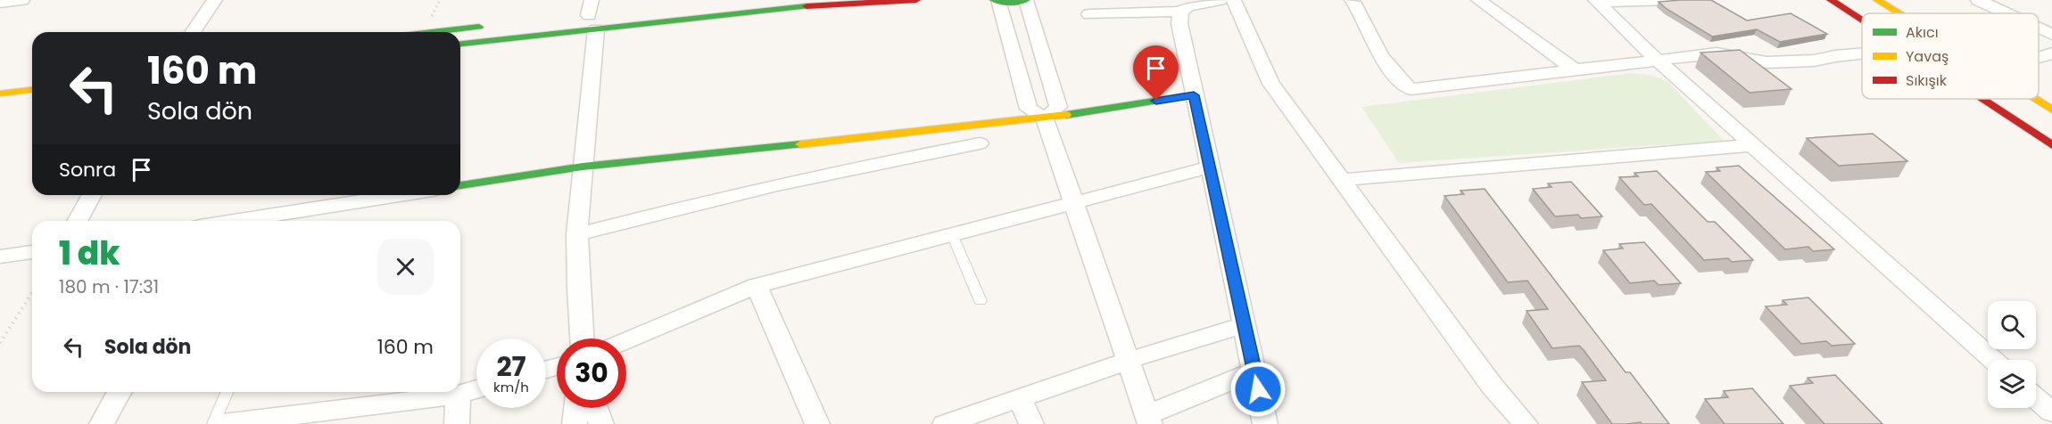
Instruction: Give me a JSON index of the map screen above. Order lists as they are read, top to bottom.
{
  "legend": ["Akıcı", "Yavaş", "Sıkışık"],
  "page": {
    "turn": ["160 m", "Sola dön"],
    "then": "Sonra",
    "heading": ["1 dk", "180 m · 17:31"],
    "list": [
      {
        "name": "Sola dön",
        "value": "160 m"
      }
    ],
    "speed": "27 km/h",
    "limit": "30"
  }
}
